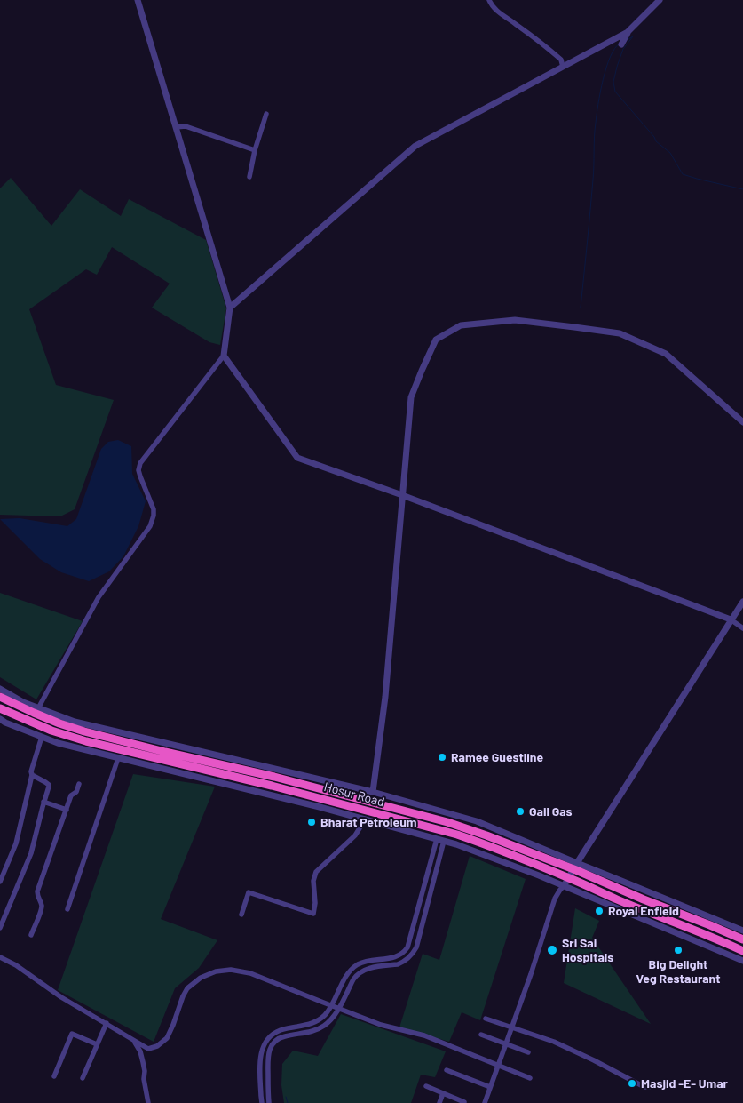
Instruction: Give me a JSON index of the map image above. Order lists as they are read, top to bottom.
{
  "streets": {
    "highway": ["Hosur Road"]
  },
  "places": [
    "Ramee Guestline",
    "Gail Gas",
    "Bharat Petroleum",
    "Royal Enfield",
    "Sri Sai Hospitals",
    "Big Delight Veg Restaurant",
    "Masjid -E- Umar"
  ]
}
